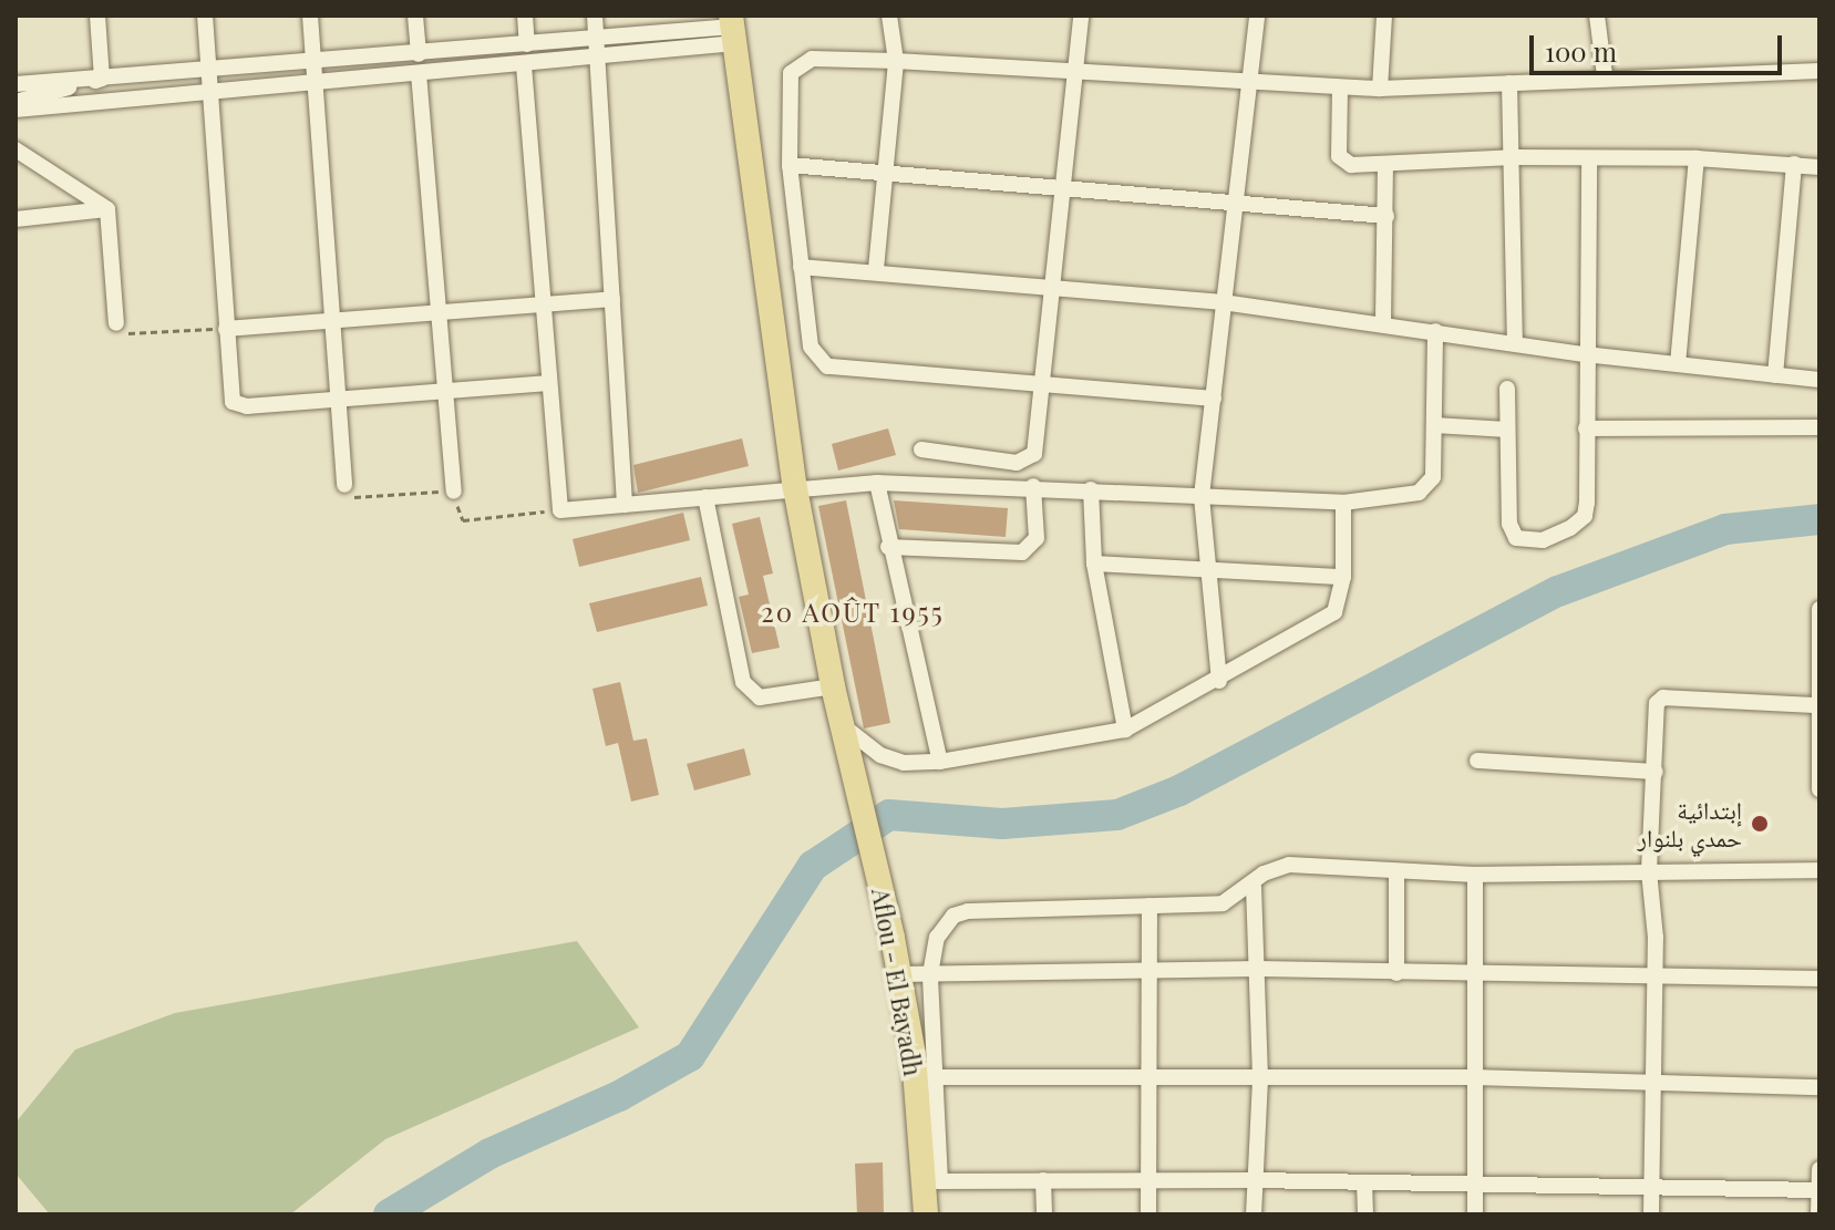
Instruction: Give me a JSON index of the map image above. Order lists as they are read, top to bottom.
{
  "streets": {
    "main road": ["Aflou - El Bayadh"]
  },
  "districts": ["20 AOÛT 1955"],
  "places": ["إبتدائية حمدي بلنوار"],
  "scale_bar": "100 m"
}
